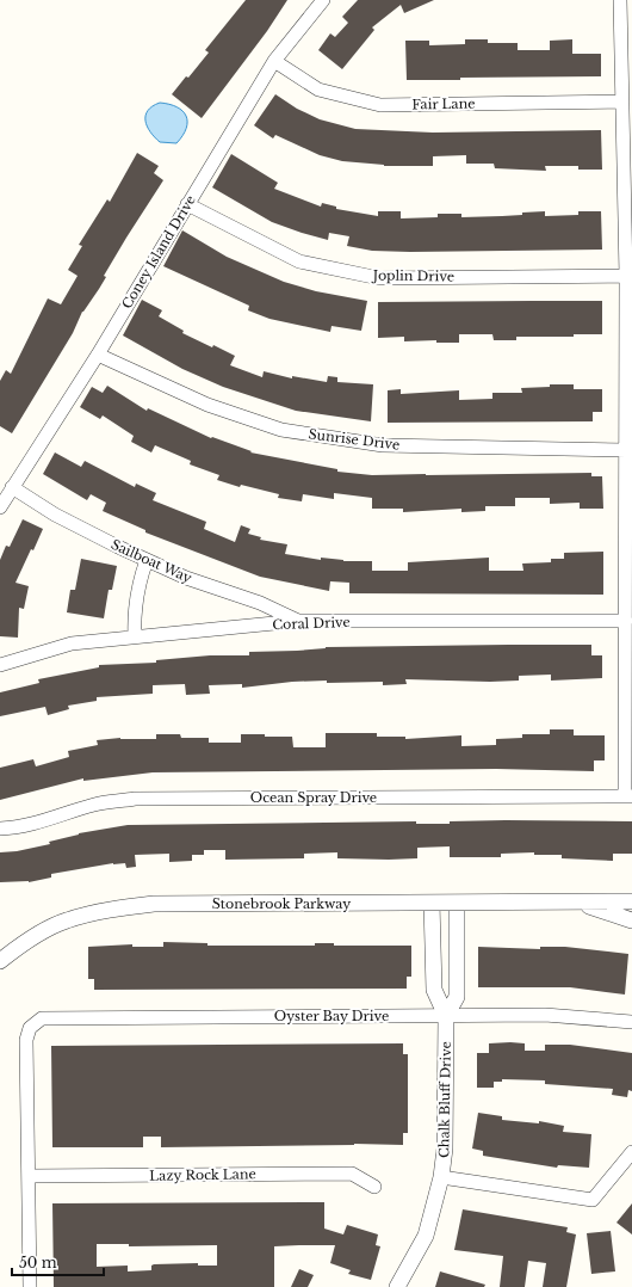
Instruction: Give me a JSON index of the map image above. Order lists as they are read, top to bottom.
{
  "streets": {
    "street": [
      "Fair Lane",
      "Coney Island Drive",
      "Joplin Drive",
      "Sunrise Drive",
      "Sailboat Way",
      "Coral Drive",
      "Ocean Spray Drive",
      "Stonebrook Parkway",
      "Oyster Bay Drive",
      "Chalk Bluff Drive",
      "Lazy Rock Lane"
    ]
  },
  "crossings": [
    ["Fair Lane", "Coney Island Drive"],
    ["Coney Island Drive", "Joplin Drive"],
    ["Coney Island Drive", "Sunrise Drive"],
    ["Coney Island Drive", "Sailboat Way"],
    ["Sailboat Way", "Coral Drive"],
    ["Stonebrook Parkway", "Chalk Bluff Drive"],
    ["Oyster Bay Drive", "Chalk Bluff Drive"],
    ["Oyster Bay Drive", "Lazy Rock Lane"]
  ],
  "scale_bar": "50 m"
}
